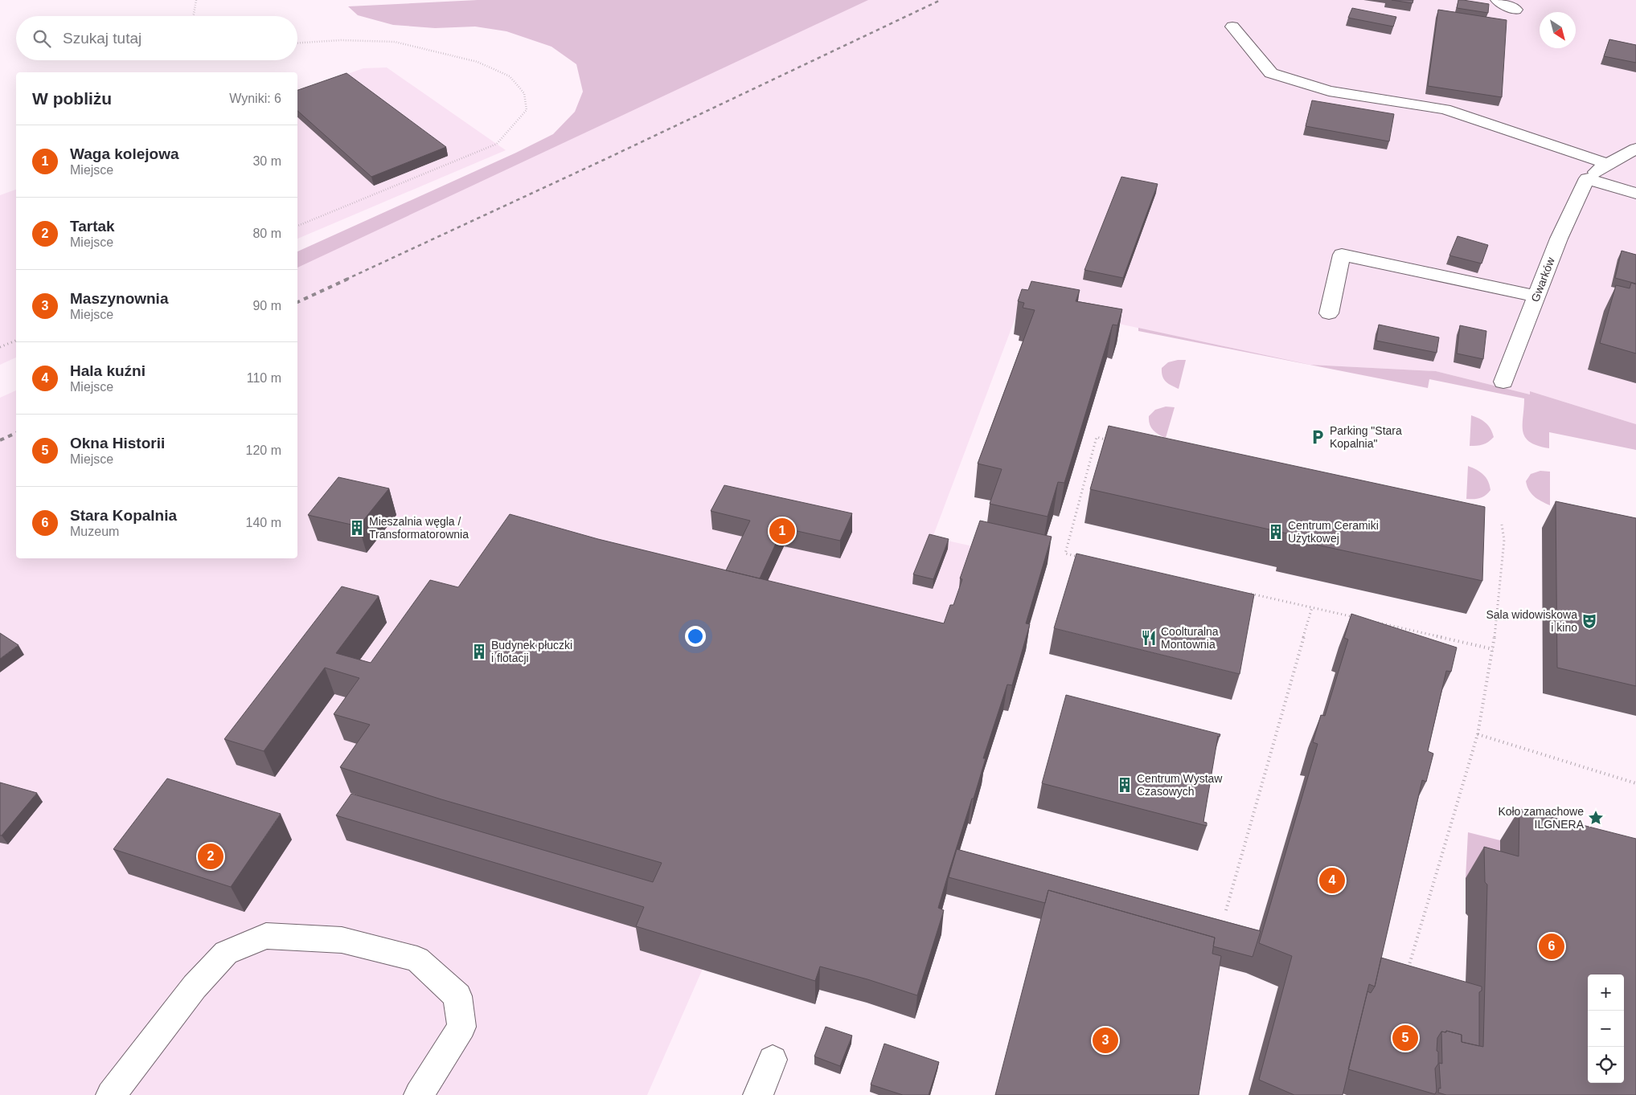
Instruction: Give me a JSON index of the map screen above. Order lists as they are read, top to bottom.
{
  "streets": {
    "lane": ["Gwarków"]
  },
  "places": {
    "parking": ["Parking \"Stara Kopalnia\""],
    "building": [
      "Mieszalnia węgla / Transformatorownia",
      "Centrum Ceramiki Użytkowej",
      "Budynek płuczki i flotacji",
      "Centrum Wystaw Czasowych"
    ],
    "theatre": ["Sala widowiskowa i kino"],
    "restaurant": ["Coolturalna Montownia"],
    "place": ["Koło zamachowe ILGNERA"]
  },
  "north": "bottom right",
  "page": {
    "search": "Szukaj tutaj",
    "heading": ["W pobliżu", "Wyniki: 6"],
    "list": [
      {
        "mark": "1",
        "name": "Waga kolejowa",
        "note": "Miejsce",
        "value": "30 m"
      },
      {
        "mark": "2",
        "name": "Tartak",
        "note": "Miejsce",
        "value": "80 m"
      },
      {
        "mark": "3",
        "name": "Maszynownia",
        "note": "Miejsce",
        "value": "90 m"
      },
      {
        "mark": "4",
        "name": "Hala kuźni",
        "note": "Miejsce",
        "value": "110 m"
      },
      {
        "mark": "5",
        "name": "Okna Historii",
        "note": "Miejsce",
        "value": "120 m"
      },
      {
        "mark": "6",
        "name": "Stara Kopalnia",
        "note": "Muzeum",
        "value": "140 m"
      }
    ],
    "pins": [
      "1",
      "2",
      "4",
      "6",
      "5",
      "3"
    ],
    "map_buttons": ["+", "−"]
  }
}
